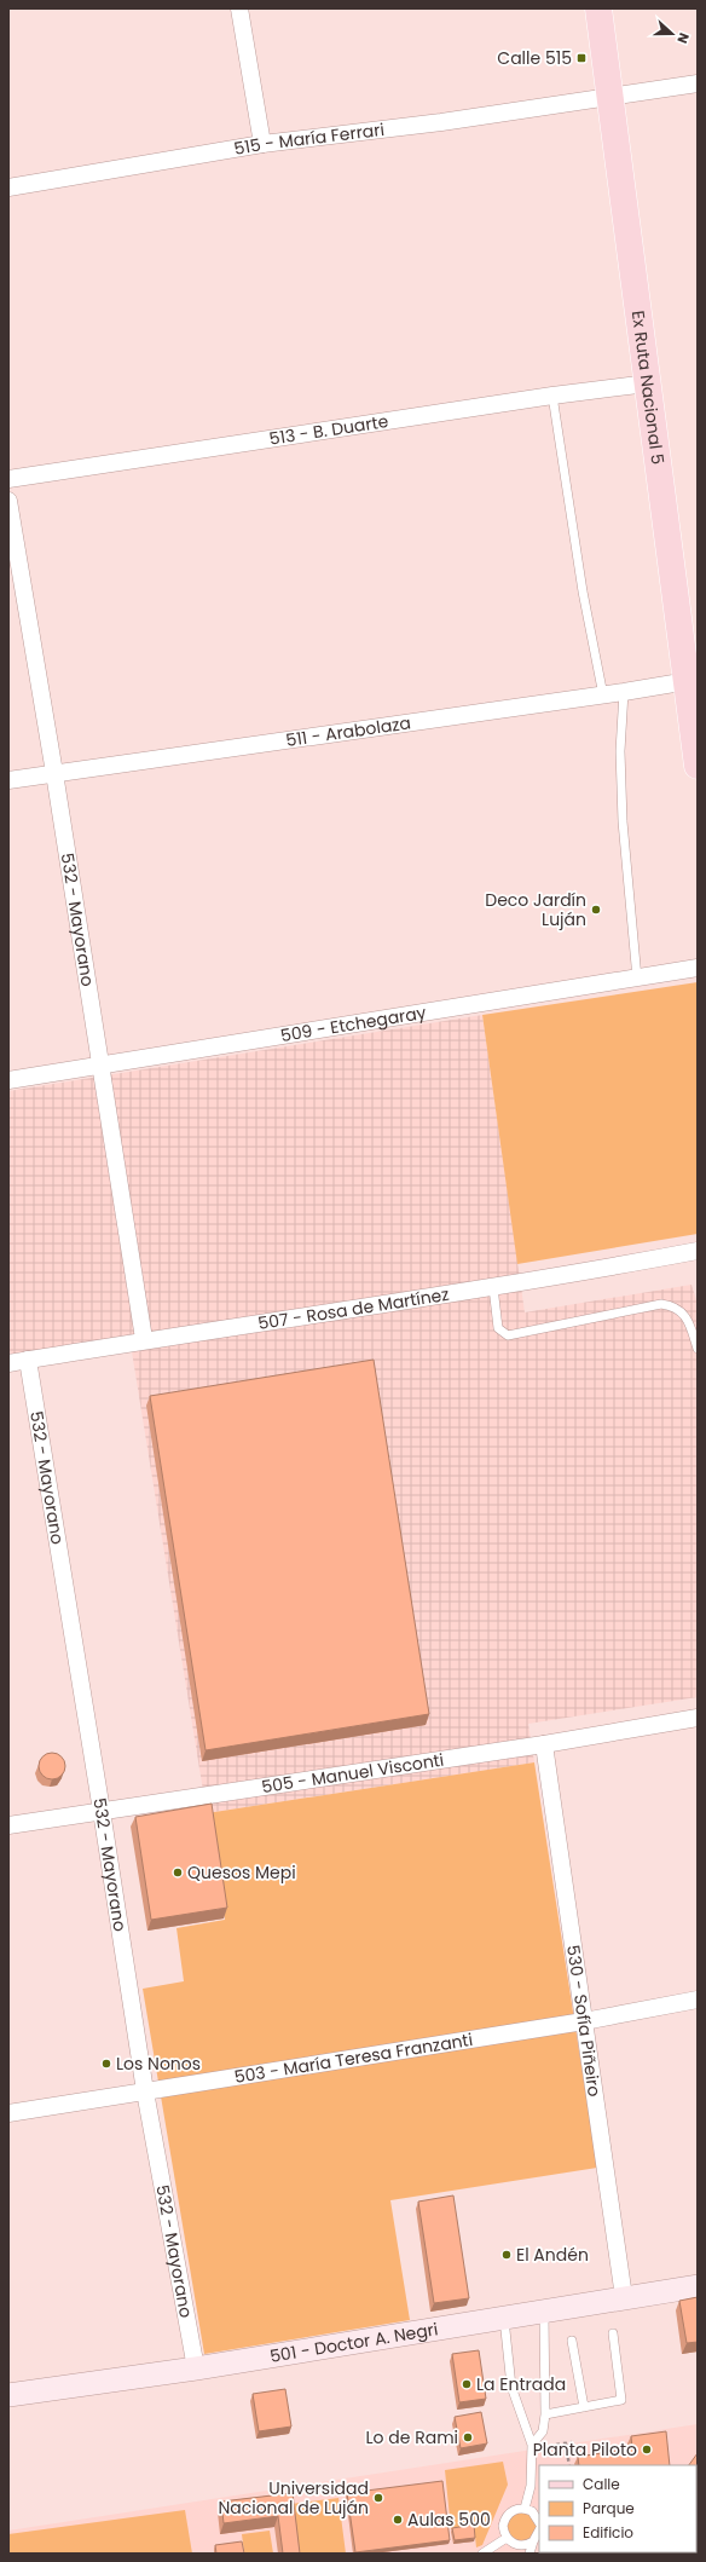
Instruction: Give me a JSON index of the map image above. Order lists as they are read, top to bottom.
{
  "streets": {
    "main road": ["Ex Ruta Nacional 5"],
    "street": [
      "515 - María Ferrari",
      "513 - B. Duarte",
      "511 - Arabolaza",
      "532 - Mayorano",
      "509 - Etchegaray",
      "507 - Rosa de Martínez",
      "505 - Manuel Visconti",
      "530 - Sofía Piñeiro",
      "503 - María Teresa Franzanti",
      "501 - Doctor A. Negri"
    ]
  },
  "crossings": [
    ["515 - María Ferrari", "Ex Ruta Nacional 5"],
    ["Ex Ruta Nacional 5", "513 - B. Duarte"],
    ["Ex Ruta Nacional 5", "511 - Arabolaza"],
    ["511 - Arabolaza", "532 - Mayorano"],
    ["532 - Mayorano", "509 - Etchegaray"],
    ["532 - Mayorano", "507 - Rosa de Martínez"],
    ["532 - Mayorano", "505 - Manuel Visconti"],
    ["532 - Mayorano", "503 - María Teresa Franzanti"],
    ["532 - Mayorano", "501 - Doctor A. Negri"],
    ["505 - Manuel Visconti", "530 - Sofía Piñeiro"],
    ["530 - Sofía Piñeiro", "503 - María Teresa Franzanti"],
    ["530 - Sofía Piñeiro", "501 - Doctor A. Negri"]
  ],
  "places": {
    "transit": ["Calle 515"],
    "other": [
      "Deco Jardín Luján",
      "Quesos Mepi",
      "Los Nonos",
      "El Andén",
      "La Entrada",
      "Lo de Rami",
      "Planta Piloto",
      "Universidad Nacional de Luján",
      "Aulas 500"
    ]
  },
  "legend": ["Calle", "Parque", "Edificio"],
  "north": "right"
}
